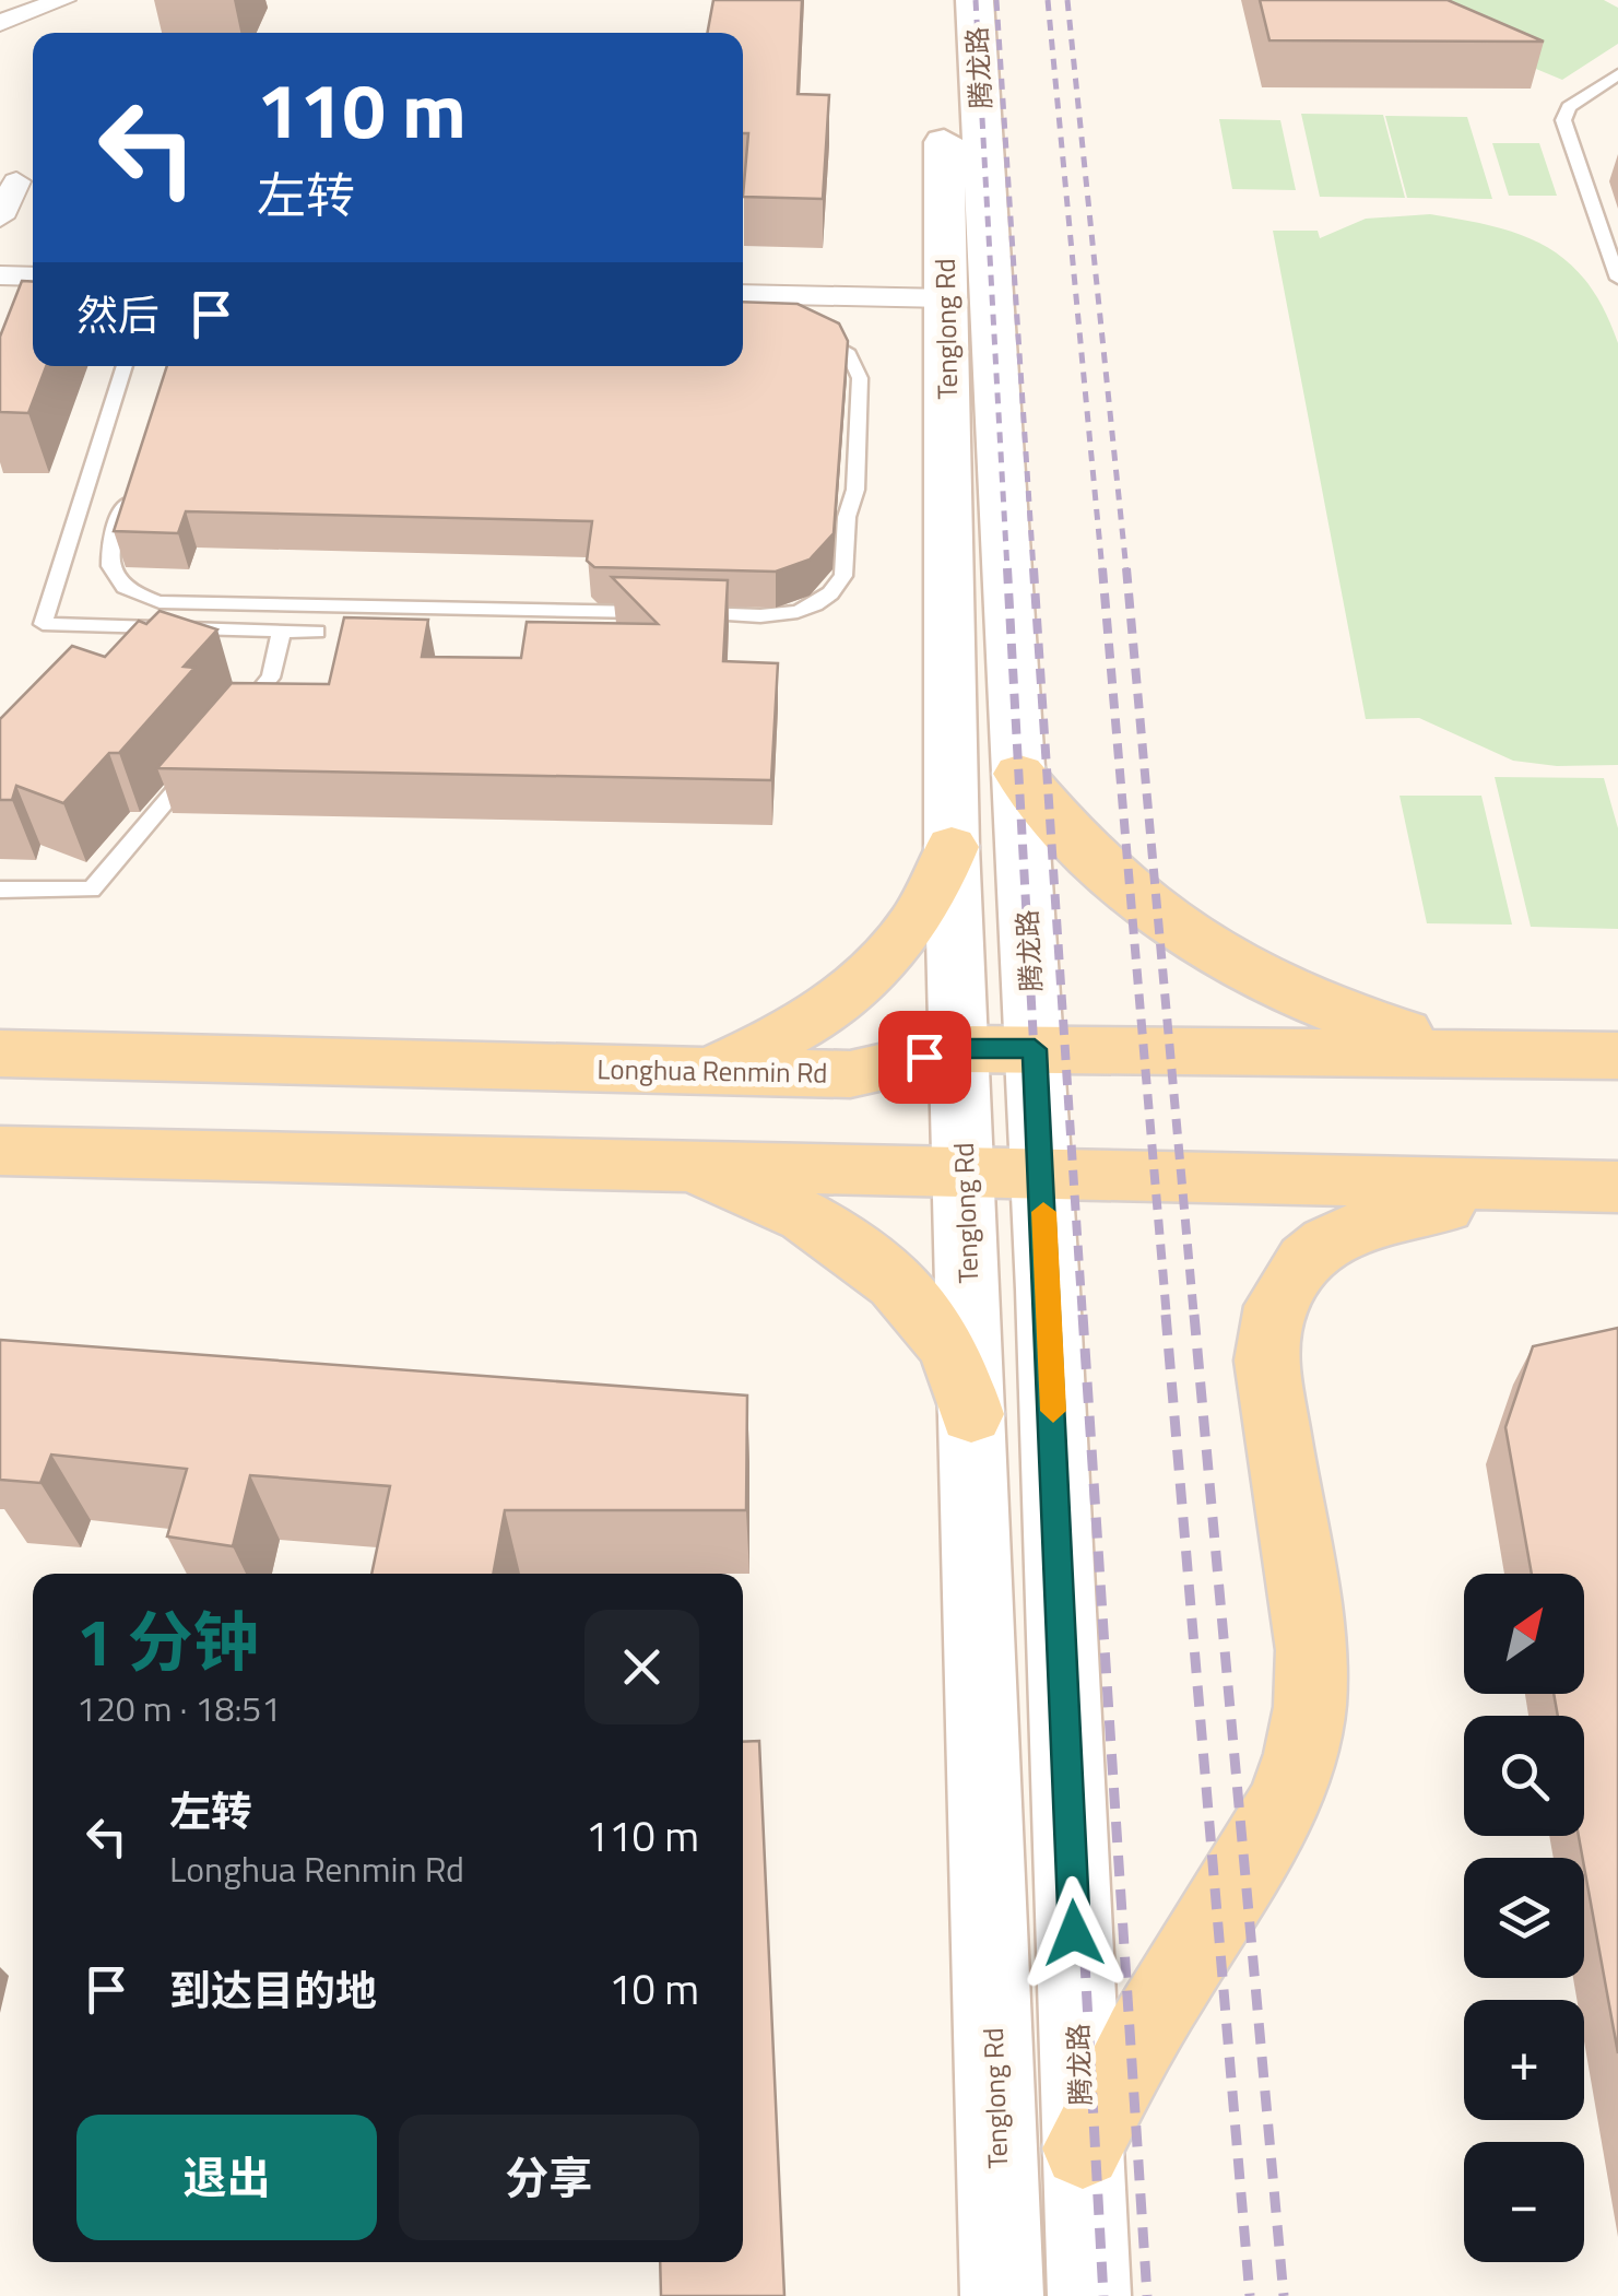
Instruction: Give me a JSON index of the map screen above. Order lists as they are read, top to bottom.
{
  "streets": {
    "main road": ["腾龙路", "Tenglong Rd", "Longhua Renmin Rd"]
  },
  "crossings": [
    ["腾龙路", "Longhua Renmin Rd"],
    ["Tenglong Rd", "Longhua Renmin Rd"]
  ],
  "north": "top right",
  "page": {
    "turn": ["110 m", "左转"],
    "then": "然后",
    "map_buttons": ["+", "−"],
    "heading": ["1 分钟", "120 m · 18:51"],
    "list": [
      {
        "name": "左转",
        "note": "Longhua Renmin Rd",
        "value": "110 m"
      },
      {
        "name": "到达目的地",
        "value": "10 m"
      }
    ],
    "buttons": ["退出", "分享"]
  }
}
